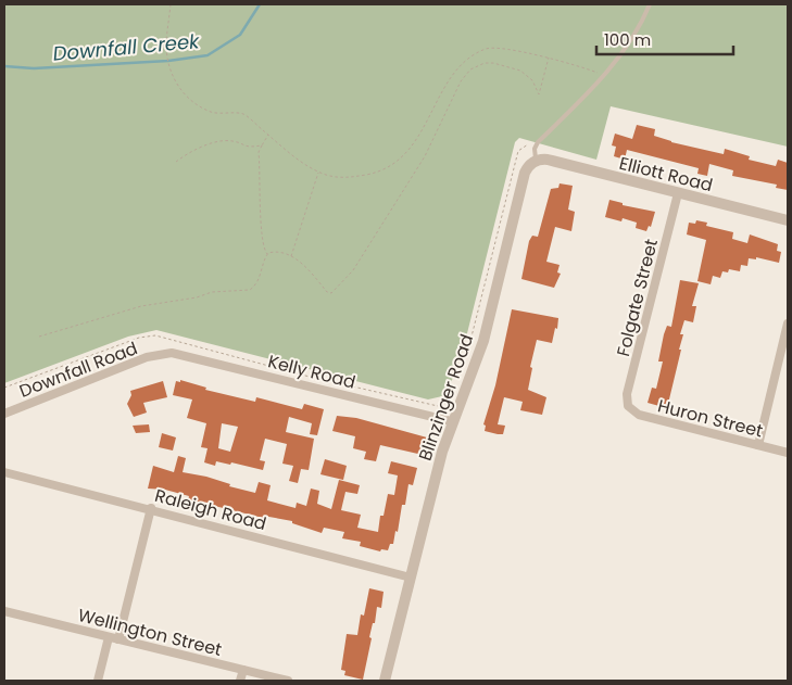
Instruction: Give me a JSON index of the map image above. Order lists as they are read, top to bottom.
{
  "streets": {
    "street": [
      "Elliott Road",
      "Folgate Street",
      "Downfall Road",
      "Kelly Road",
      "Blinzinger Road",
      "Huron Street",
      "Raleigh Road",
      "Wellington Street"
    ]
  },
  "crossings": [
    ["Elliott Road", "Folgate Street"],
    ["Elliott Road", "Blinzinger Road"],
    ["Folgate Street", "Huron Street"],
    ["Downfall Road", "Kelly Road"],
    ["Kelly Road", "Blinzinger Road"],
    ["Blinzinger Road", "Raleigh Road"]
  ],
  "water": ["Downfall Creek"],
  "scale_bar": "100 m"
}
